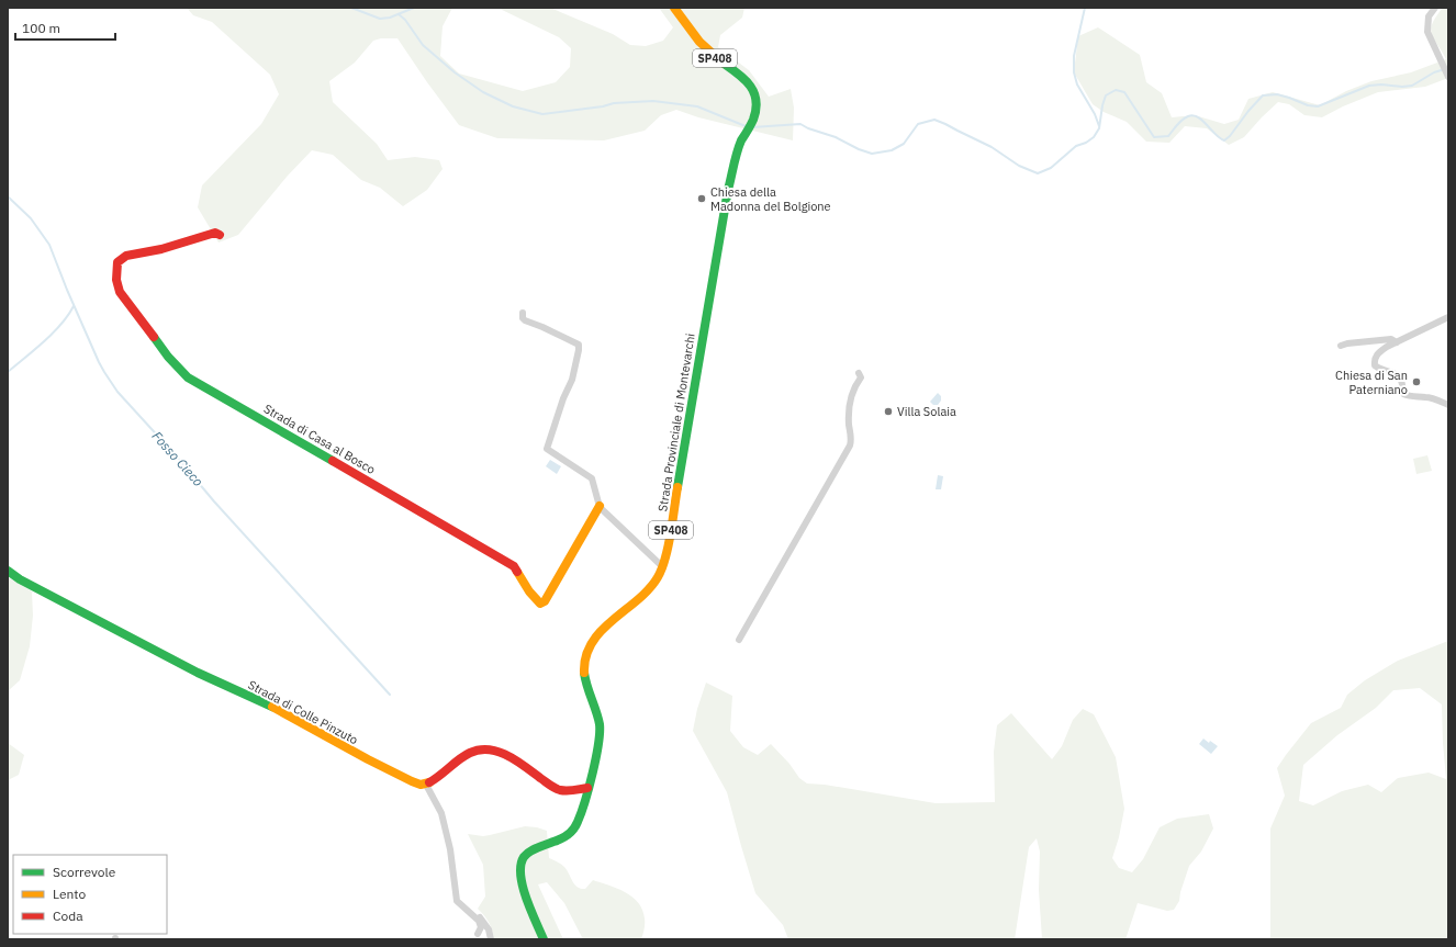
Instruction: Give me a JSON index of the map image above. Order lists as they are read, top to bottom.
{
  "streets": {
    "street": [
      "SP408",
      "Strada Provinciale di Montevarchi",
      "Strada di Casa al Bosco",
      "Strada di Colle Pinzuto"
    ]
  },
  "water": ["Fosso Cieco"],
  "places": ["Chiesa della Madonna del Bolgione", "Chiesa di San Paterniano", "Villa Solaia"],
  "legend": ["Scorrevole", "Lento", "Coda"],
  "scale_bar": "100 m"
}
